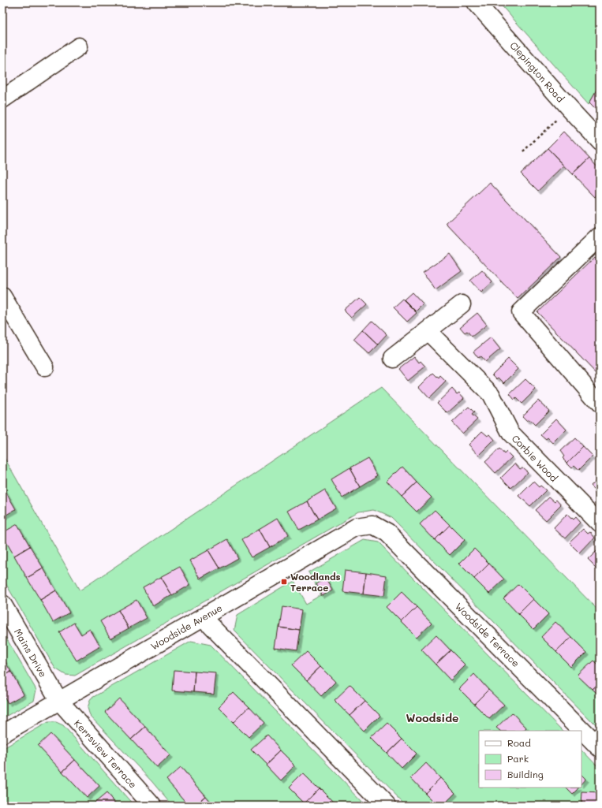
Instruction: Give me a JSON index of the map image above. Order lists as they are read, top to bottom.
{
  "streets": {
    "street": [
      "Clepington Road",
      "Corbie Wood",
      "Woodside Avenue",
      "Woodside Terrace",
      "Mains Drive",
      "Kerrsview Terrace"
    ]
  },
  "crossings": [
    ["Woodside Avenue", "Woodside Terrace"],
    ["Woodside Avenue", "Mains Drive"],
    ["Woodside Avenue", "Kerrsview Terrace"],
    ["Mains Drive", "Kerrsview Terrace"]
  ],
  "districts": ["Woodside"],
  "places": {
    "transit": ["Woodlands Terrace"]
  },
  "legend": ["Road", "Park", "Building"]
}
